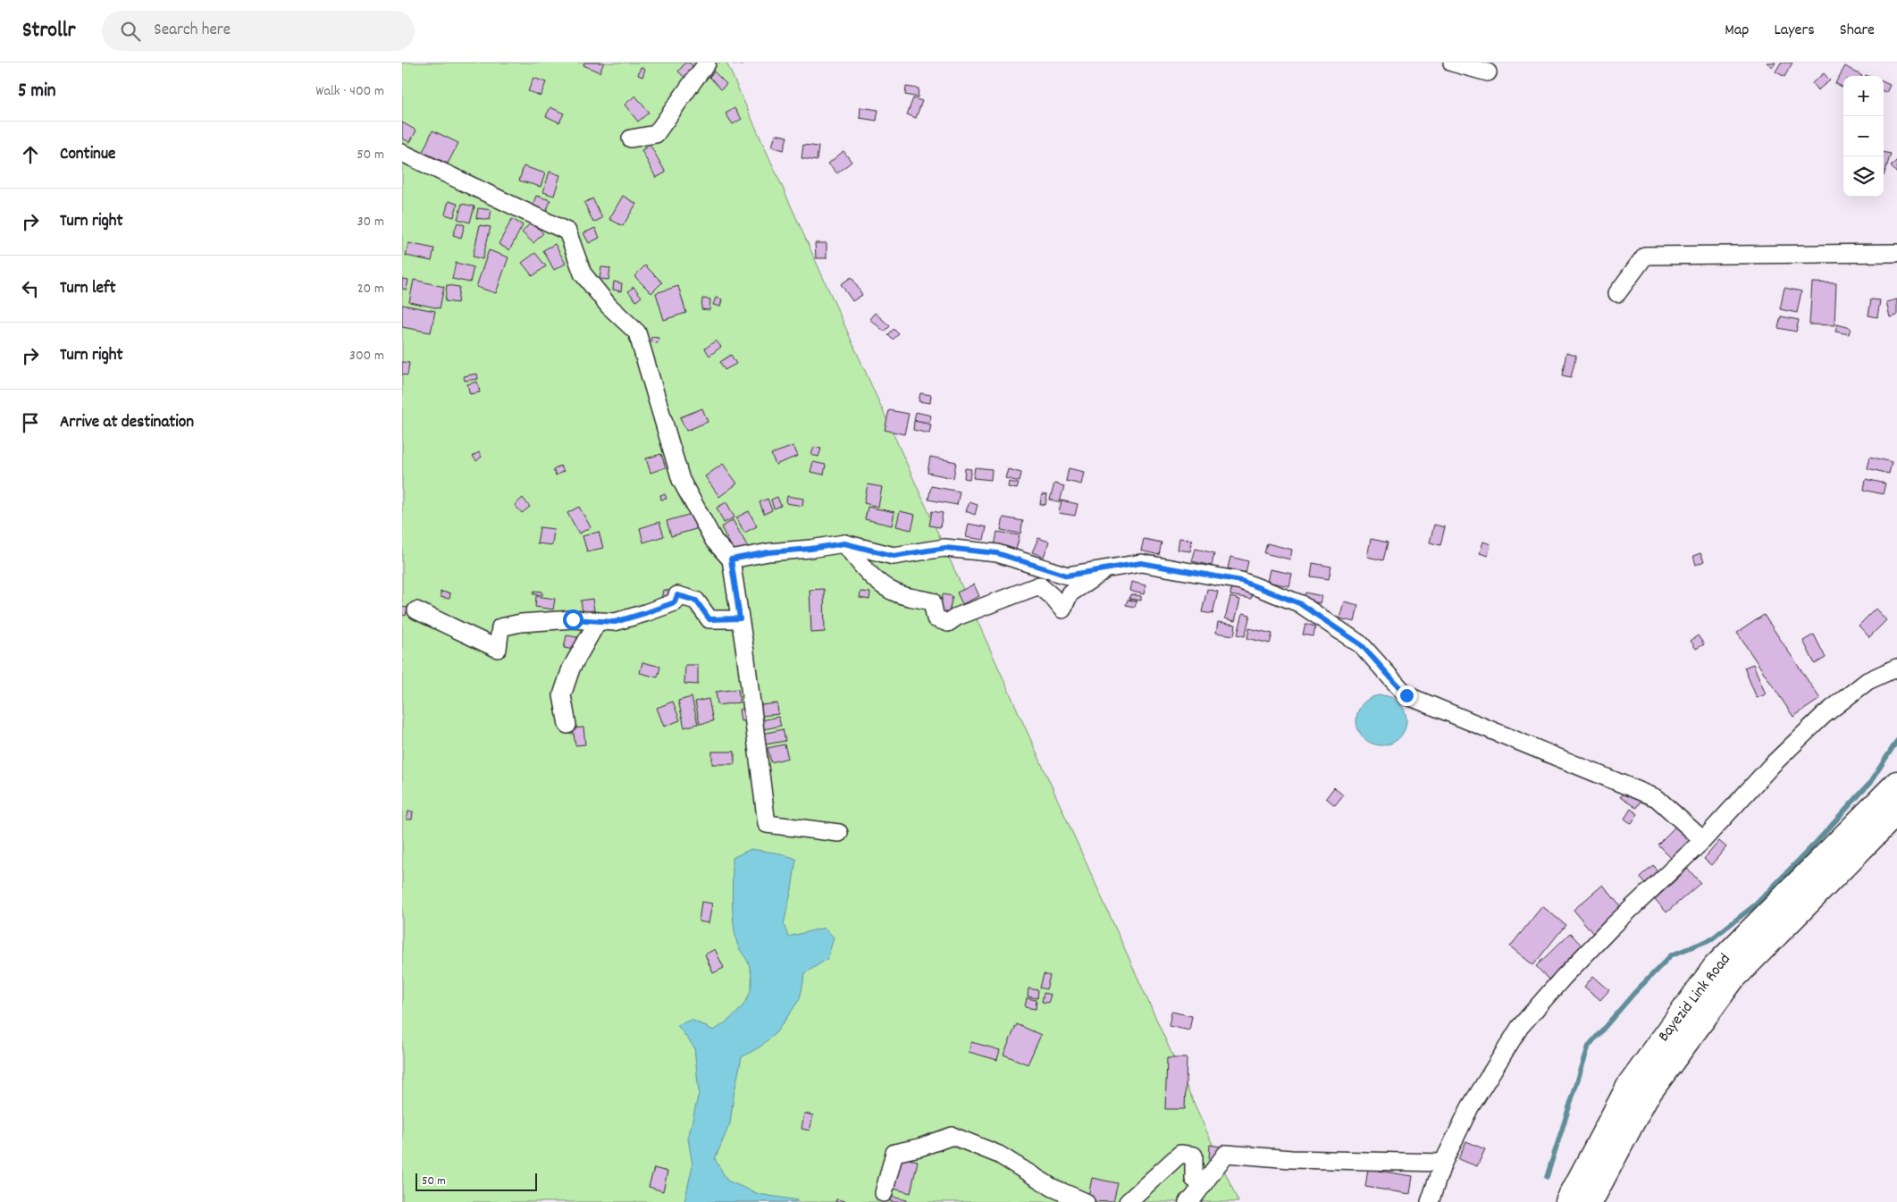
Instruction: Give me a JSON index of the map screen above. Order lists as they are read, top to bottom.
{
  "streets": {
    "main road": ["Bayezid Link Road"]
  },
  "scale_bar": "50 m",
  "page": {
    "header": "Strollr",
    "search": "Search here",
    "nav": ["Map", "Layers", "Share"],
    "heading": ["5 min", "Walk · 400 m"],
    "map_buttons": ["+", "−"],
    "list": [
      ["Continue", "50 m"],
      ["Turn right", "30 m"],
      ["Turn left", "20 m"],
      ["Turn right", "300 m"],
      "Arrive at destination"
    ],
    "scale": "50 m"
  }
}
